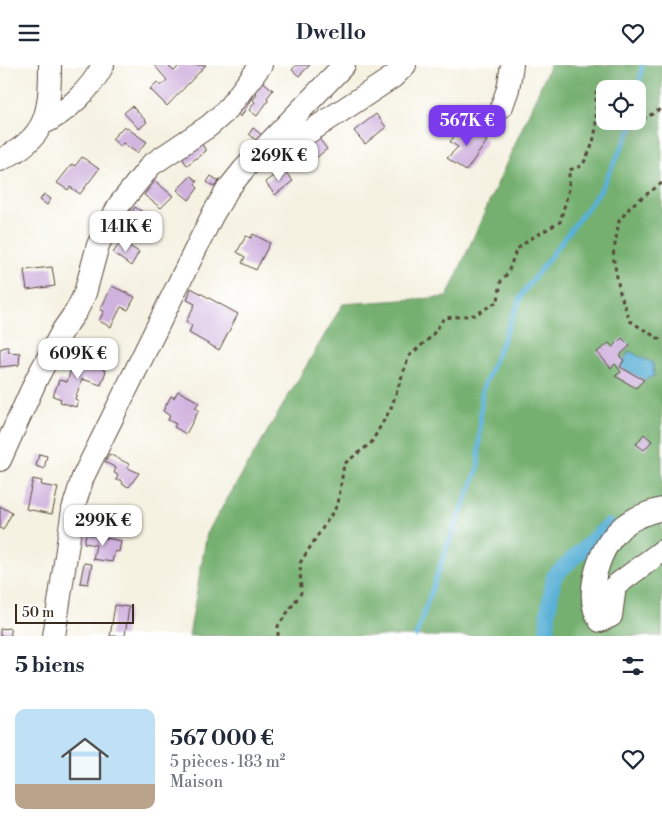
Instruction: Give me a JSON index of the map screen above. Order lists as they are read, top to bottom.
{
  "scale_bar": "50 m",
  "page": {
    "header": "Dwello",
    "price": [
      "567K €",
      "269K €",
      "141K €",
      "609K €",
      "299K €"
    ],
    "scale": "50 m",
    "heading": "5 biens",
    "list": [
      {
        "name": "567 000 €",
        "note": "5 pièces · 183 m² · Maison"
      }
    ]
  }
}
